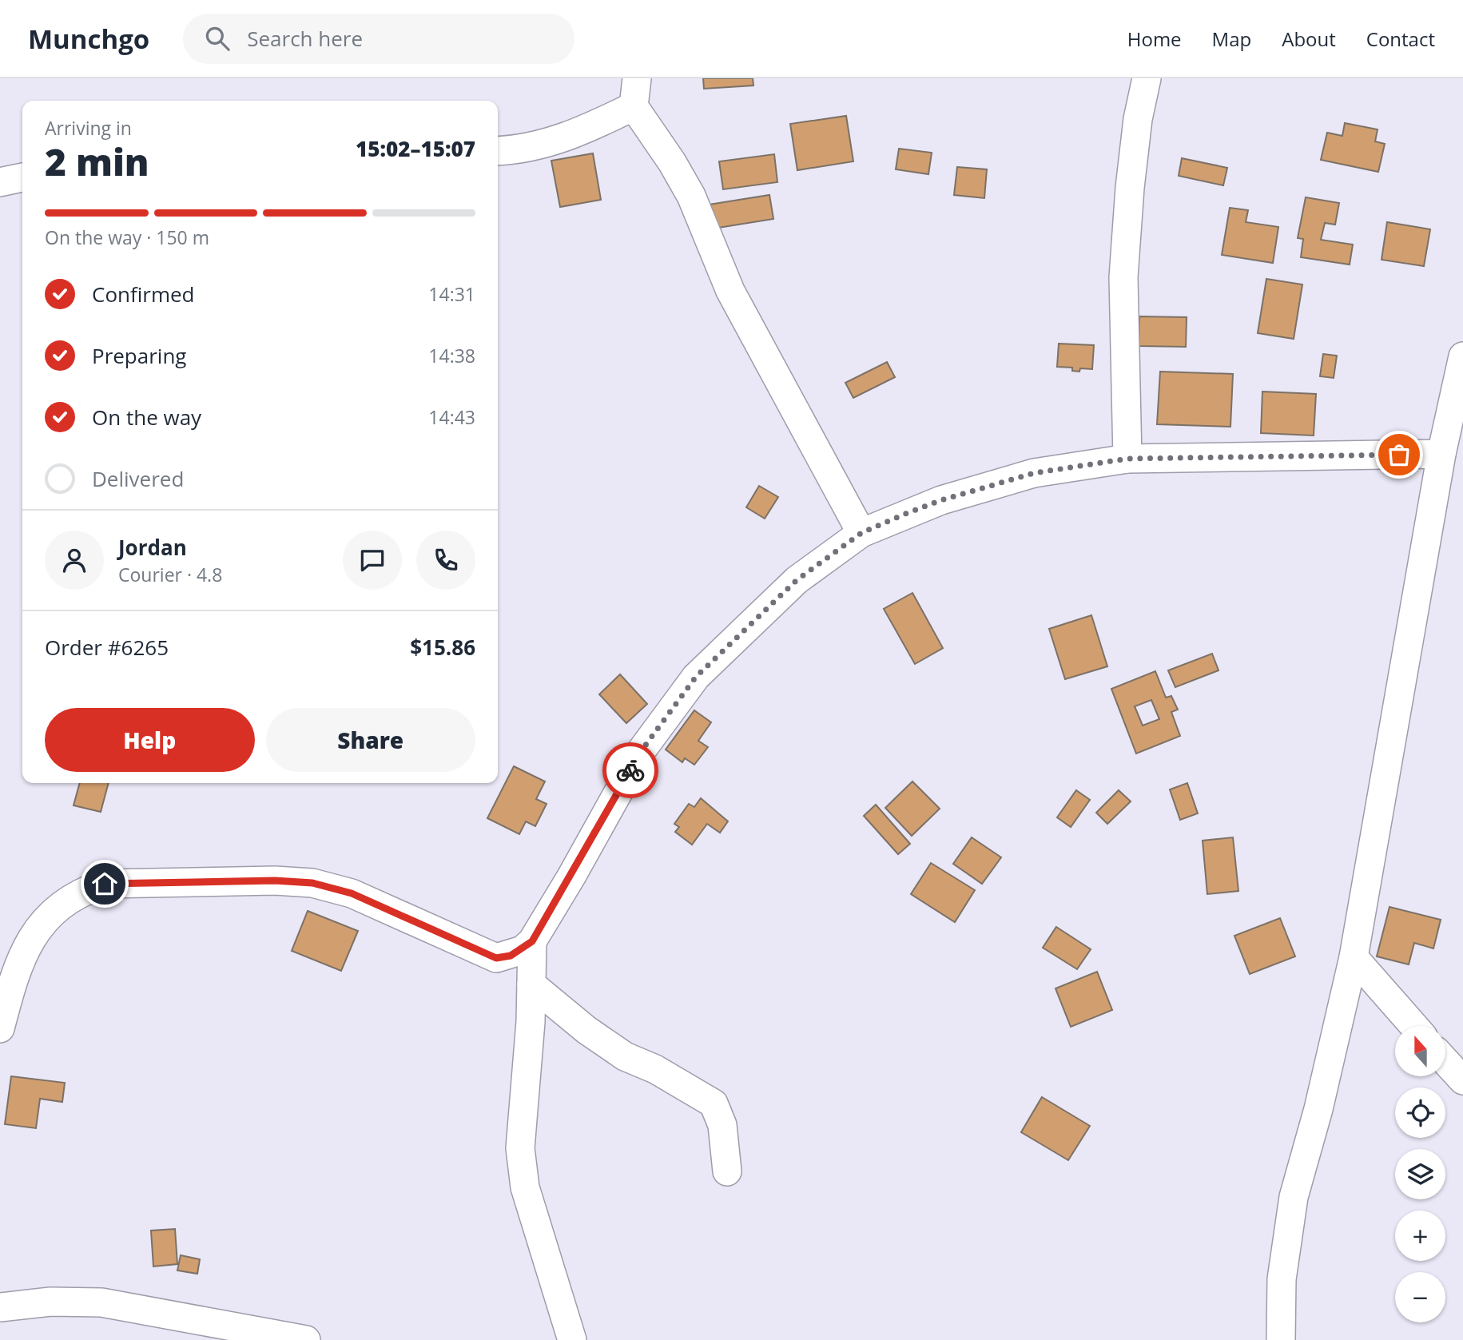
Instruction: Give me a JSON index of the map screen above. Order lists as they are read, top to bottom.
{
  "north": "top",
  "page": {
    "header": "Munchgo",
    "search": "Search here",
    "nav": [
      "Home",
      "Map",
      "About",
      "Contact"
    ],
    "heading": ["2 min", "Arriving in", "15:02–15:07"],
    "panel": [
      "Jordan",
      "Courier · 4.8",
      "Order #6265",
      "$15.86"
    ],
    "bar": "On the way · 150 m",
    "list": [
      ["Confirmed", "14:31"],
      ["Preparing", "14:38"],
      ["On the way", "14:43"],
      "Delivered"
    ],
    "buttons": ["Help", "Share"],
    "map_buttons": ["+", "−"]
  }
}
